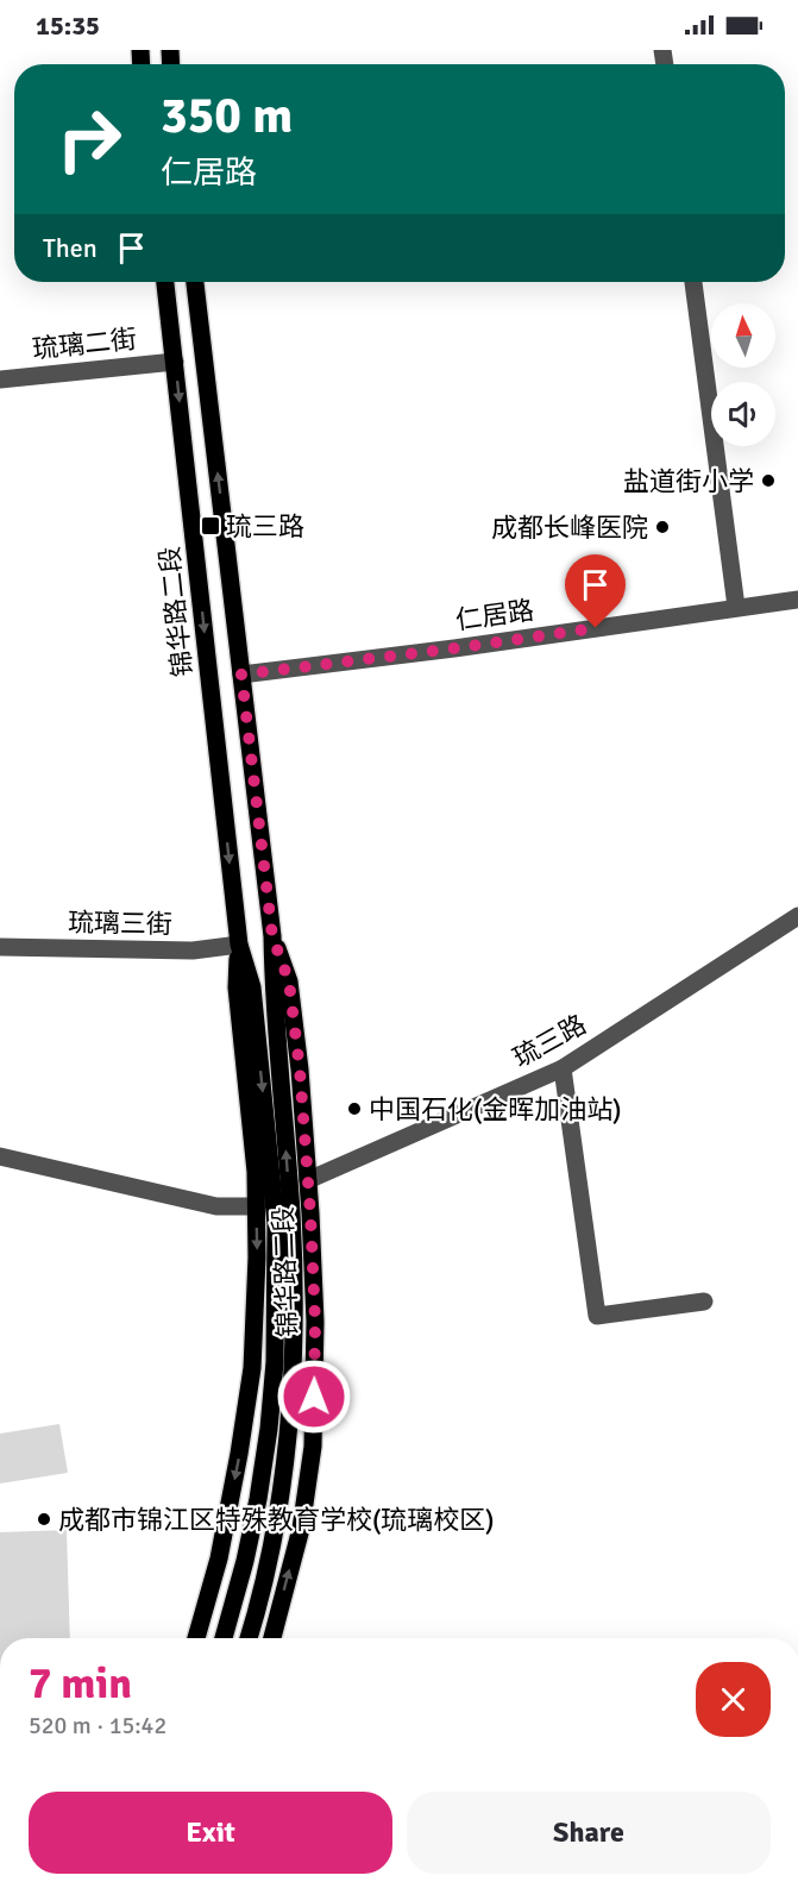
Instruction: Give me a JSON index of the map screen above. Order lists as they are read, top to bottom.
{
  "streets": {
    "main road": ["锦华路二段"],
    "street": [
      "琉璃二街",
      "仁居路",
      "琉璃三街",
      "琉三路"
    ]
  },
  "crossings": [
    ["琉璃二街", "锦华路二段"],
    ["锦华路二段", "仁居路"],
    ["锦华路二段", "琉璃三街"],
    ["锦华路二段", "琉三路"]
  ],
  "places": {
    "other": [
      "盐道街小学",
      "成都长峰医院",
      "中国石化(金晖加油站)",
      "成都市锦江区特殊教育学校(琉璃校区)"
    ],
    "transit": ["琉三路"]
  },
  "north": "top",
  "page": {
    "status": "15:35",
    "turn": ["350 m", "仁居路"],
    "then": "Then",
    "heading": ["7 min", "520 m · 15:42"],
    "buttons": ["Exit", "Share"]
  }
}
